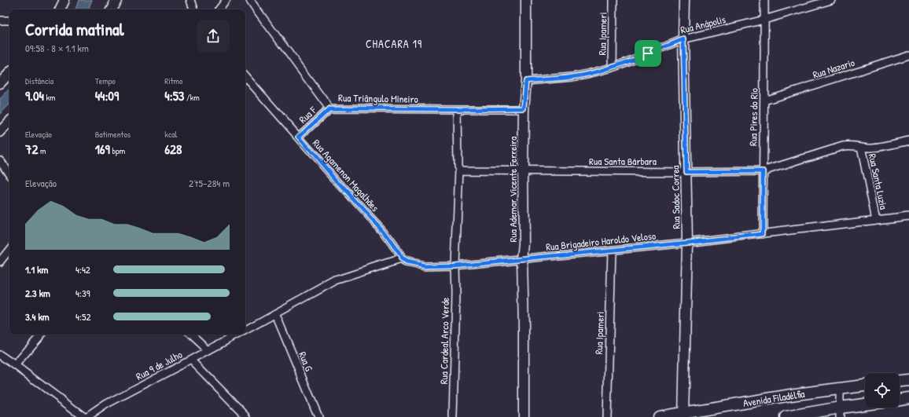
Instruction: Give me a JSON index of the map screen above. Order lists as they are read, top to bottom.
{
  "streets": {
    "main road": ["Avenida Filadélfia"],
    "street": [
      "Rua Anápolis",
      "Rua Ipameri",
      "Rua Nazario",
      "Rua Triângulo Mineiro",
      "Rua F",
      "Rua Pires do Rio",
      "Rua Santa Bárbara",
      "Rua Agamenon Magalhães",
      "Rua Santa Luzia",
      "Rua Ademar Vicente Ferreira",
      "Rua Sadoc Correa",
      "Rua Brigadeiro Haroldo Veloso",
      "Rua Cardeal Arco Verde",
      "Rua G",
      "Rua 9 de Julho"
    ]
  },
  "crossings": [
    ["Rua Anápolis", "Rua Ipameri"],
    ["Rua Anápolis", "Rua Pires do Rio"],
    ["Rua Anápolis", "Rua Ademar Vicente Ferreira"],
    ["Rua Anápolis", "Rua Sadoc Correa"],
    ["Rua Ipameri", "Rua Brigadeiro Haroldo Veloso"],
    ["Rua Nazario", "Rua Pires do Rio"],
    ["Rua Triângulo Mineiro", "Rua F"],
    ["Rua Triângulo Mineiro", "Rua Ademar Vicente Ferreira"],
    ["Rua F", "Rua Agamenon Magalhães"],
    ["Rua Pires do Rio", "Rua Santa Bárbara"],
    ["Rua Pires do Rio", "Rua Brigadeiro Haroldo Veloso"],
    ["Rua Santa Bárbara", "Rua Santa Luzia"],
    ["Rua Santa Bárbara", "Rua Ademar Vicente Ferreira"],
    ["Rua Santa Bárbara", "Rua Sadoc Correa"],
    ["Rua Santa Bárbara", "Rua Cardeal Arco Verde"],
    ["Rua Agamenon Magalhães", "Rua Brigadeiro Haroldo Veloso"],
    ["Rua Agamenon Magalhães", "Rua 9 de Julho"],
    ["Rua Santa Luzia", "Rua Brigadeiro Haroldo Veloso"],
    ["Rua Ademar Vicente Ferreira", "Rua Brigadeiro Haroldo Veloso"],
    ["Rua Sadoc Correa", "Rua Brigadeiro Haroldo Veloso"],
    ["Rua Sadoc Correa", "Avenida Filadélfia"],
    ["Rua Brigadeiro Haroldo Veloso", "Rua Cardeal Arco Verde"],
    ["Rua Brigadeiro Haroldo Veloso", "Rua 9 de Julho"],
    ["Rua G", "Rua 9 de Julho"]
  ],
  "districts": ["CHACARA 19"],
  "page": {
    "heading": ["Corrida matinal", "09:58 · 8 × 1.1 km"],
    "stats": [
      ["Distância", "9.04 km"],
      ["Tempo", "44:09"],
      ["Ritmo", "4:53 /km"],
      ["Elevação", "72 m"],
      ["Batimentos", "169 bpm"],
      ["kcal", "628"]
    ],
    "chart": ["Elevação", "275–284 m"],
    "list": [
      {
        "name": "1.1 km",
        "note": "4:42"
      },
      {
        "name": "2.3 km",
        "note": "4:39"
      },
      {
        "name": "3.4 km",
        "note": "4:52"
      }
    ]
  }
}
